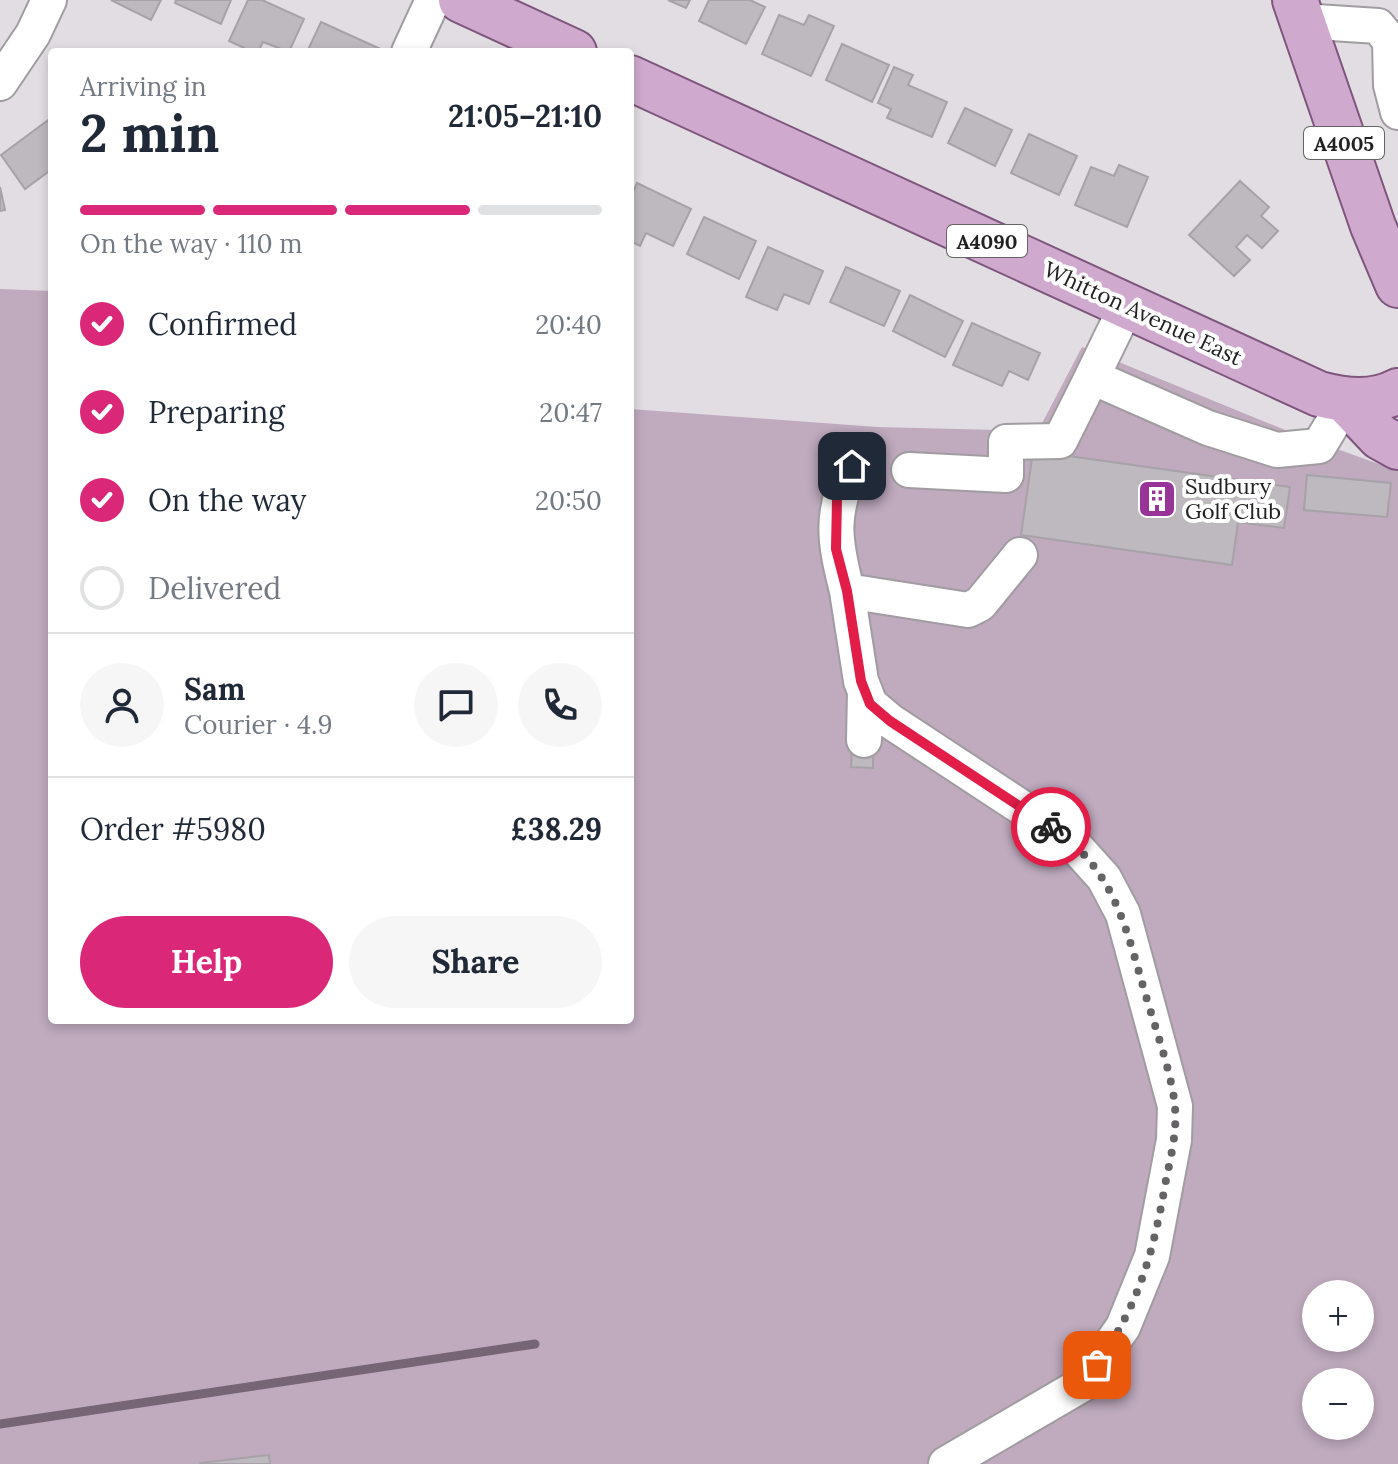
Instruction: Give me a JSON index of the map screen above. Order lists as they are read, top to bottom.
{
  "streets": {
    "main road": ["A4005", "A4090", "Whitton Avenue East"]
  },
  "places": {
    "building": ["Sudbury Golf Club"]
  },
  "page": {
    "heading": ["2 min", "Arriving in", "21:05–21:10"],
    "panel": [
      "Sam",
      "Courier · 4.9",
      "Order #5980",
      "£38.29"
    ],
    "bar": "On the way · 110 m",
    "list": [
      ["Confirmed", "20:40"],
      ["Preparing", "20:47"],
      ["On the way", "20:50"],
      "Delivered"
    ],
    "buttons": ["Help", "Share"],
    "map_buttons": ["+", "−"]
  }
}
